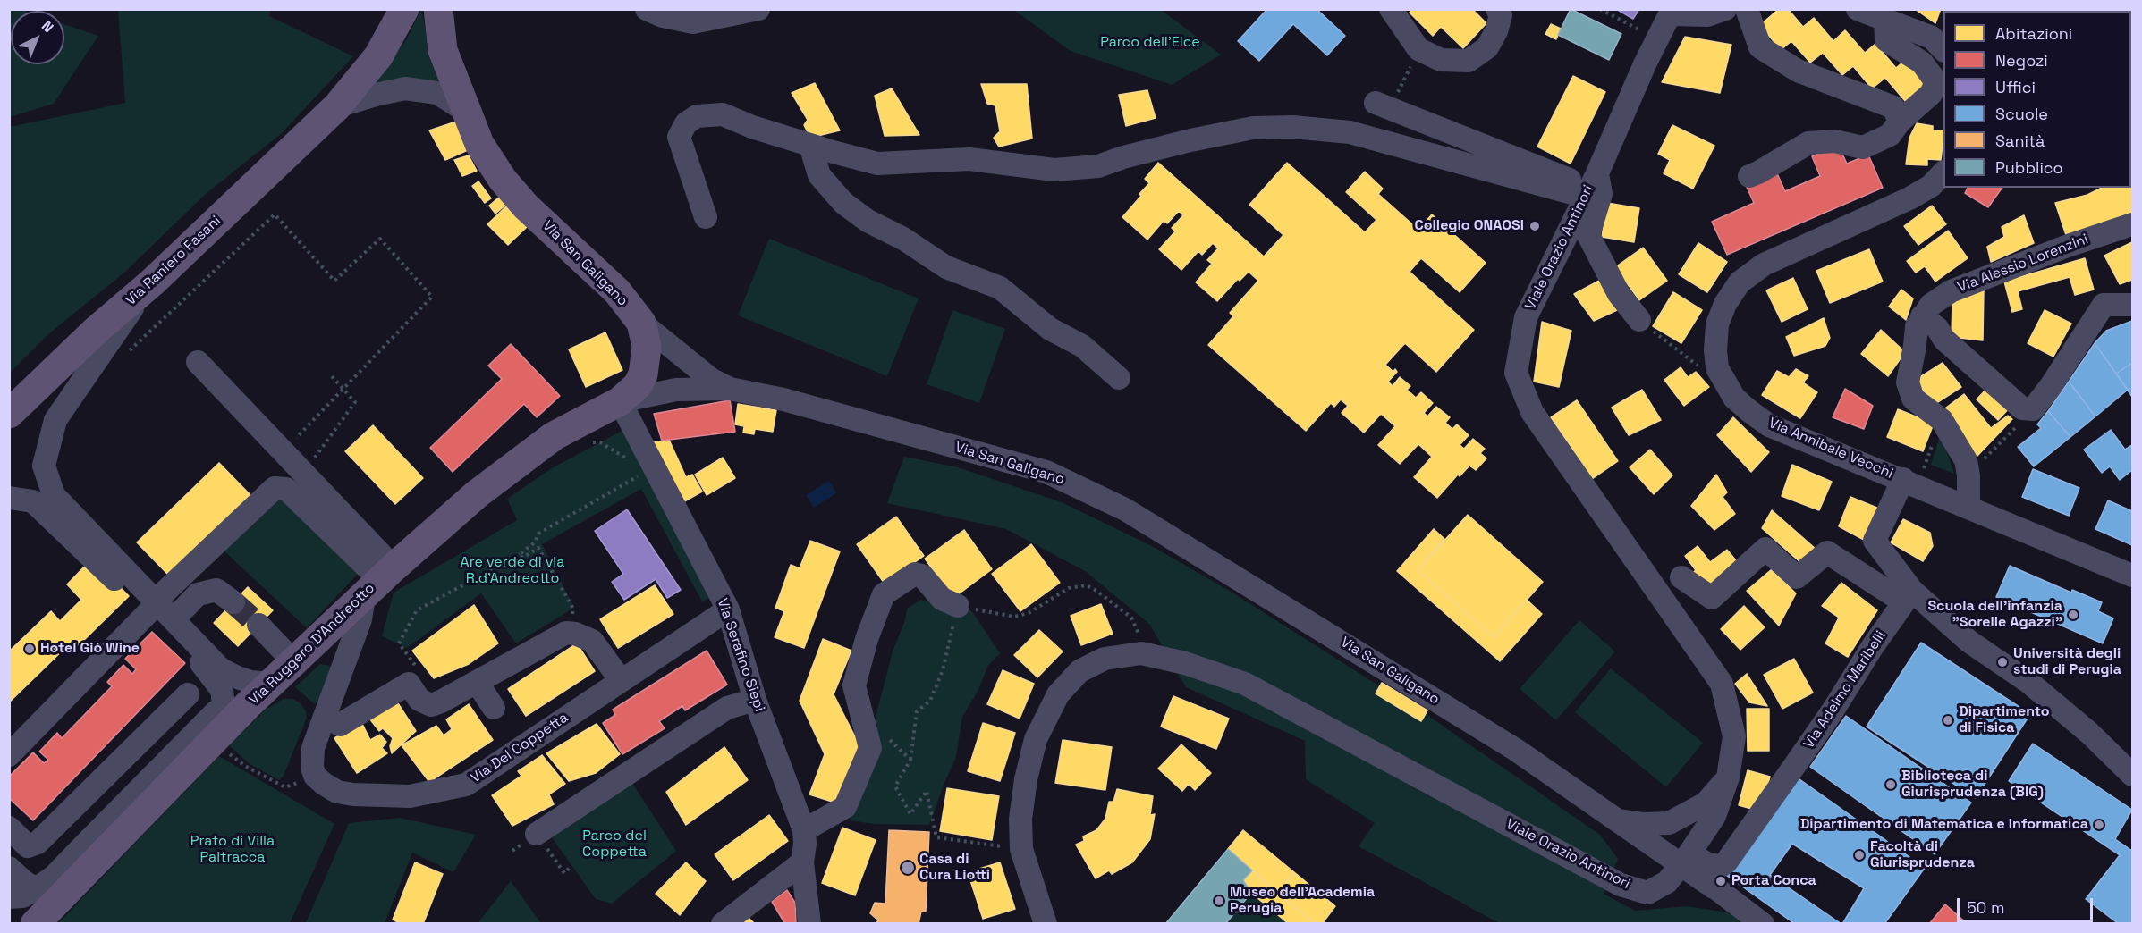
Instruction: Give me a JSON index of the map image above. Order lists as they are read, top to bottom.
{
  "streets": {
    "main road": ["Via Raniero Fasani", "Via San Galigano", "Via Ruggero D'Andreotto"],
    "street": [
      "Viale Orazio Antinori",
      "Via Alessio Lorenzini",
      "Via Annibale Vecchi",
      "Via Serafino Siepi",
      "Via Adelmo Maribelli",
      "Via Del Coppetta"
    ]
  },
  "crossings": [
    ["Viale Orazio Antinori", "Via San Galigano"],
    ["Viale Orazio Antinori", "Via Adelmo Maribelli"],
    ["Via Raniero Fasani", "Via San Galigano"],
    ["Via San Galigano", "Via Ruggero D'Andreotto"],
    ["Via San Galigano", "Via Adelmo Maribelli"],
    ["Via Ruggero D'Andreotto", "Via Serafino Siepi"],
    ["Via Ruggero D'Andreotto", "Via Del Coppetta"],
    ["Via Serafino Siepi", "Via Del Coppetta"]
  ],
  "parks": [
    "Parco dell'Elce",
    "Are verde di via R.d'Andreotto",
    "Parco del Coppetta",
    "Prato di Villa Paltracca"
  ],
  "places": [
    "Collegio ONAOSI",
    "Scuola dell'infanzia \"Sorelle Agazzi\"",
    "Hotel Giò Wine",
    "Università degli studi di Perugia",
    "Dipartimento di Fisica",
    "Biblioteca di Giurisprudenza (BIG)",
    "Dipartimento di Matematica e Informatica",
    "Facoltà di Giurisprudenza",
    "Casa di Cura Liotti",
    "Porta Conca",
    "Museo dell'Academia Perugia"
  ],
  "legend": [
    "Abitazioni",
    "Negozi",
    "Uffici",
    "Scuole",
    "Sanità",
    "Pubblico"
  ],
  "scale_bar": "50 m",
  "north": "top right"
}
